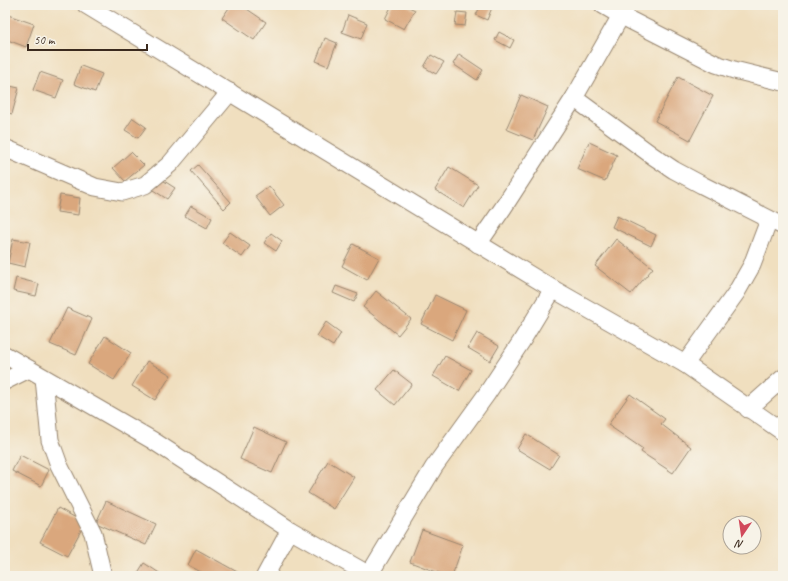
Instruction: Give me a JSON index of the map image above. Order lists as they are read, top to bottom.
{
  "scale_bar": "50 m",
  "north": "bottom"
}
